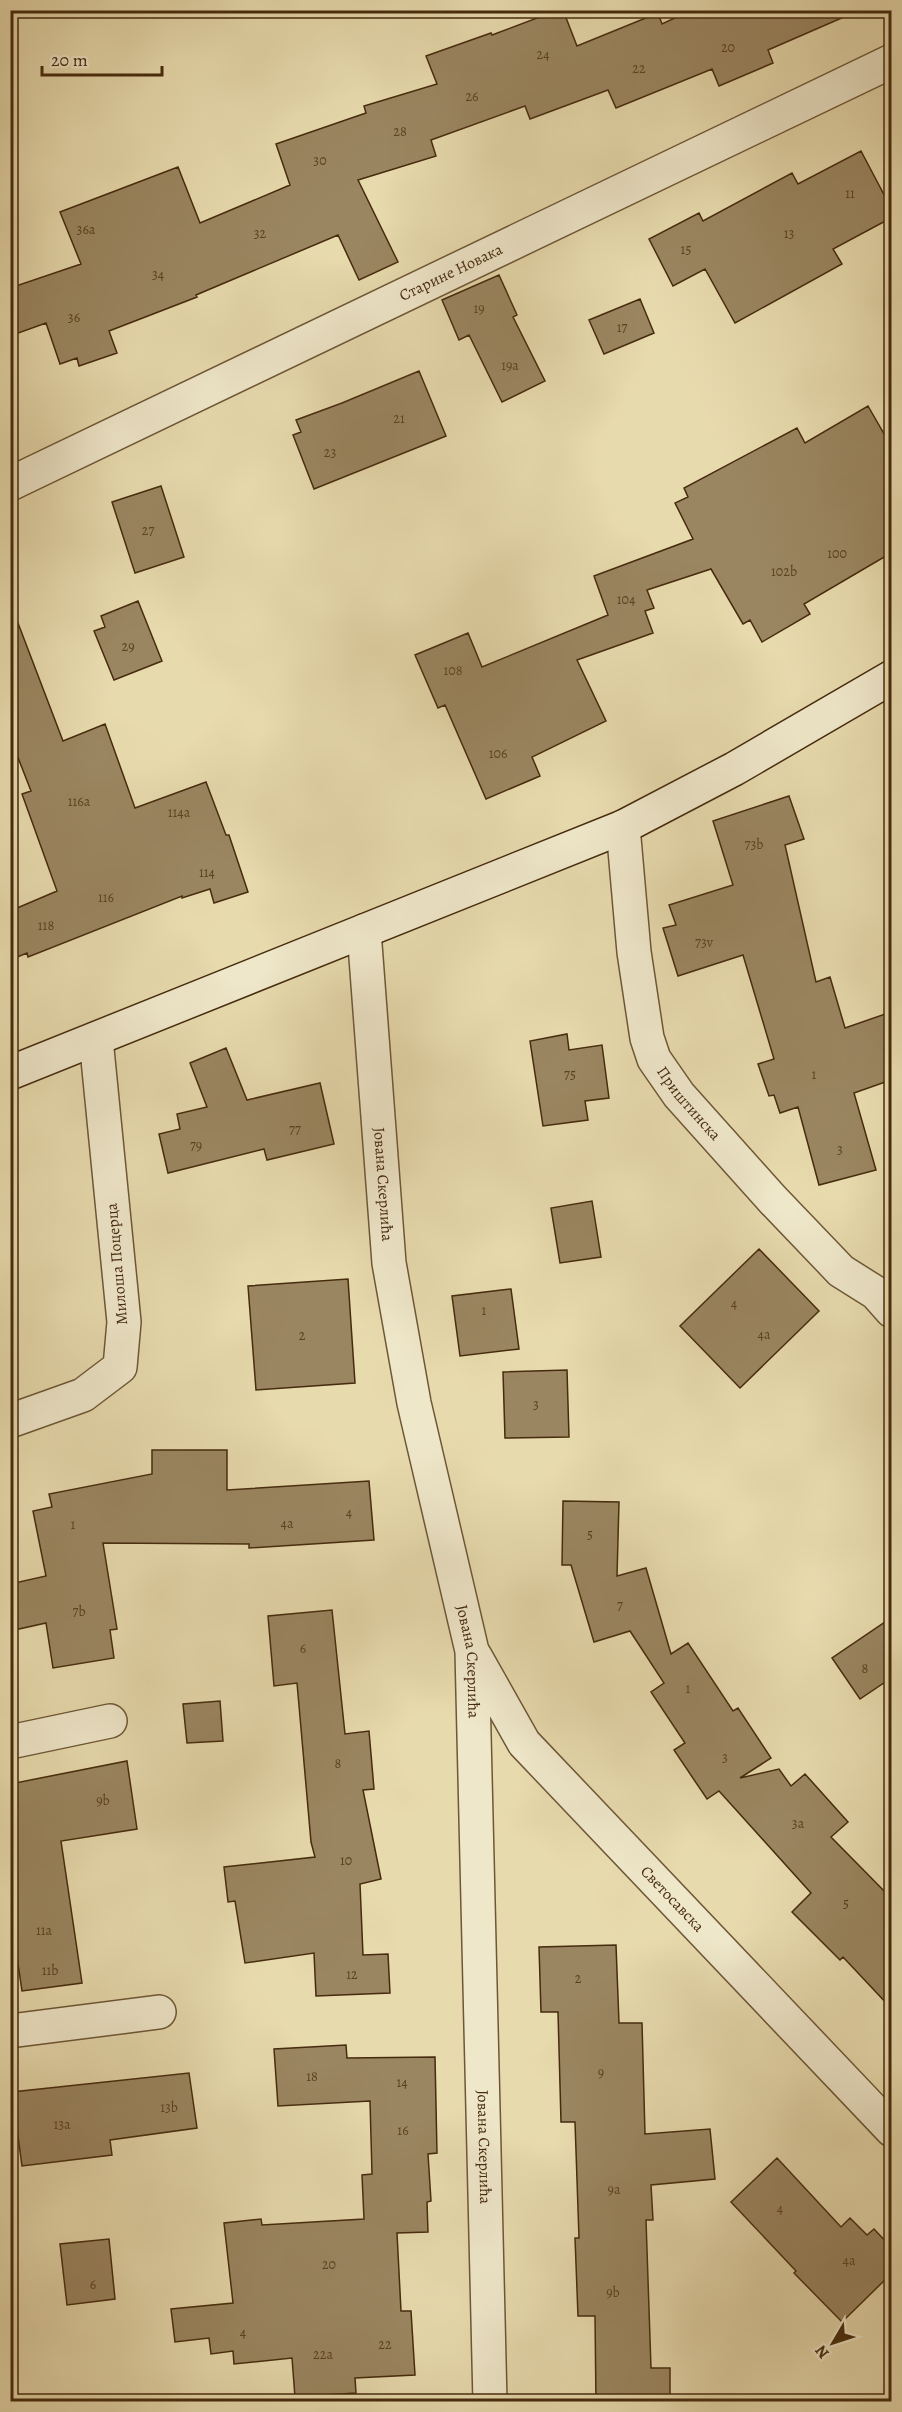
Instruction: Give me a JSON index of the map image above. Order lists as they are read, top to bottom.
{
  "streets": {
    "street": [
      "Старине Новака",
      "Приштинска",
      "Јована Скерлића",
      "Милоша Поцерца",
      "Светосавска"
    ]
  },
  "crossings": [
    ["Јована Скерлића", "Светосавска"]
  ],
  "house_numbers": [
    "20",
    "24",
    "22",
    "26",
    "28",
    "30",
    "11",
    "36a",
    "32",
    "13",
    "15",
    "34",
    "19",
    "36",
    "17",
    "19a",
    "21",
    "23",
    "27",
    "100",
    "102b",
    "104",
    "29",
    "108",
    "106",
    "116a",
    "114a",
    "73b",
    "114",
    "116",
    "118",
    "73v",
    "75",
    "1",
    "77",
    "79",
    "3",
    "4",
    "1",
    "4a",
    "2",
    "3",
    "4",
    "4a",
    "1",
    "5",
    "7",
    "7b",
    "6",
    "8",
    "1",
    "3",
    "8",
    "9b",
    "3a",
    "10",
    "5",
    "11a",
    "11b",
    "12",
    "2",
    "9",
    "18",
    "14",
    "13b",
    "13a",
    "16",
    "9a",
    "4",
    "4a",
    "20",
    "6",
    "9b",
    "4",
    "22",
    "22a"
  ],
  "scale_bar": "20 m",
  "north": "bottom left"
}
